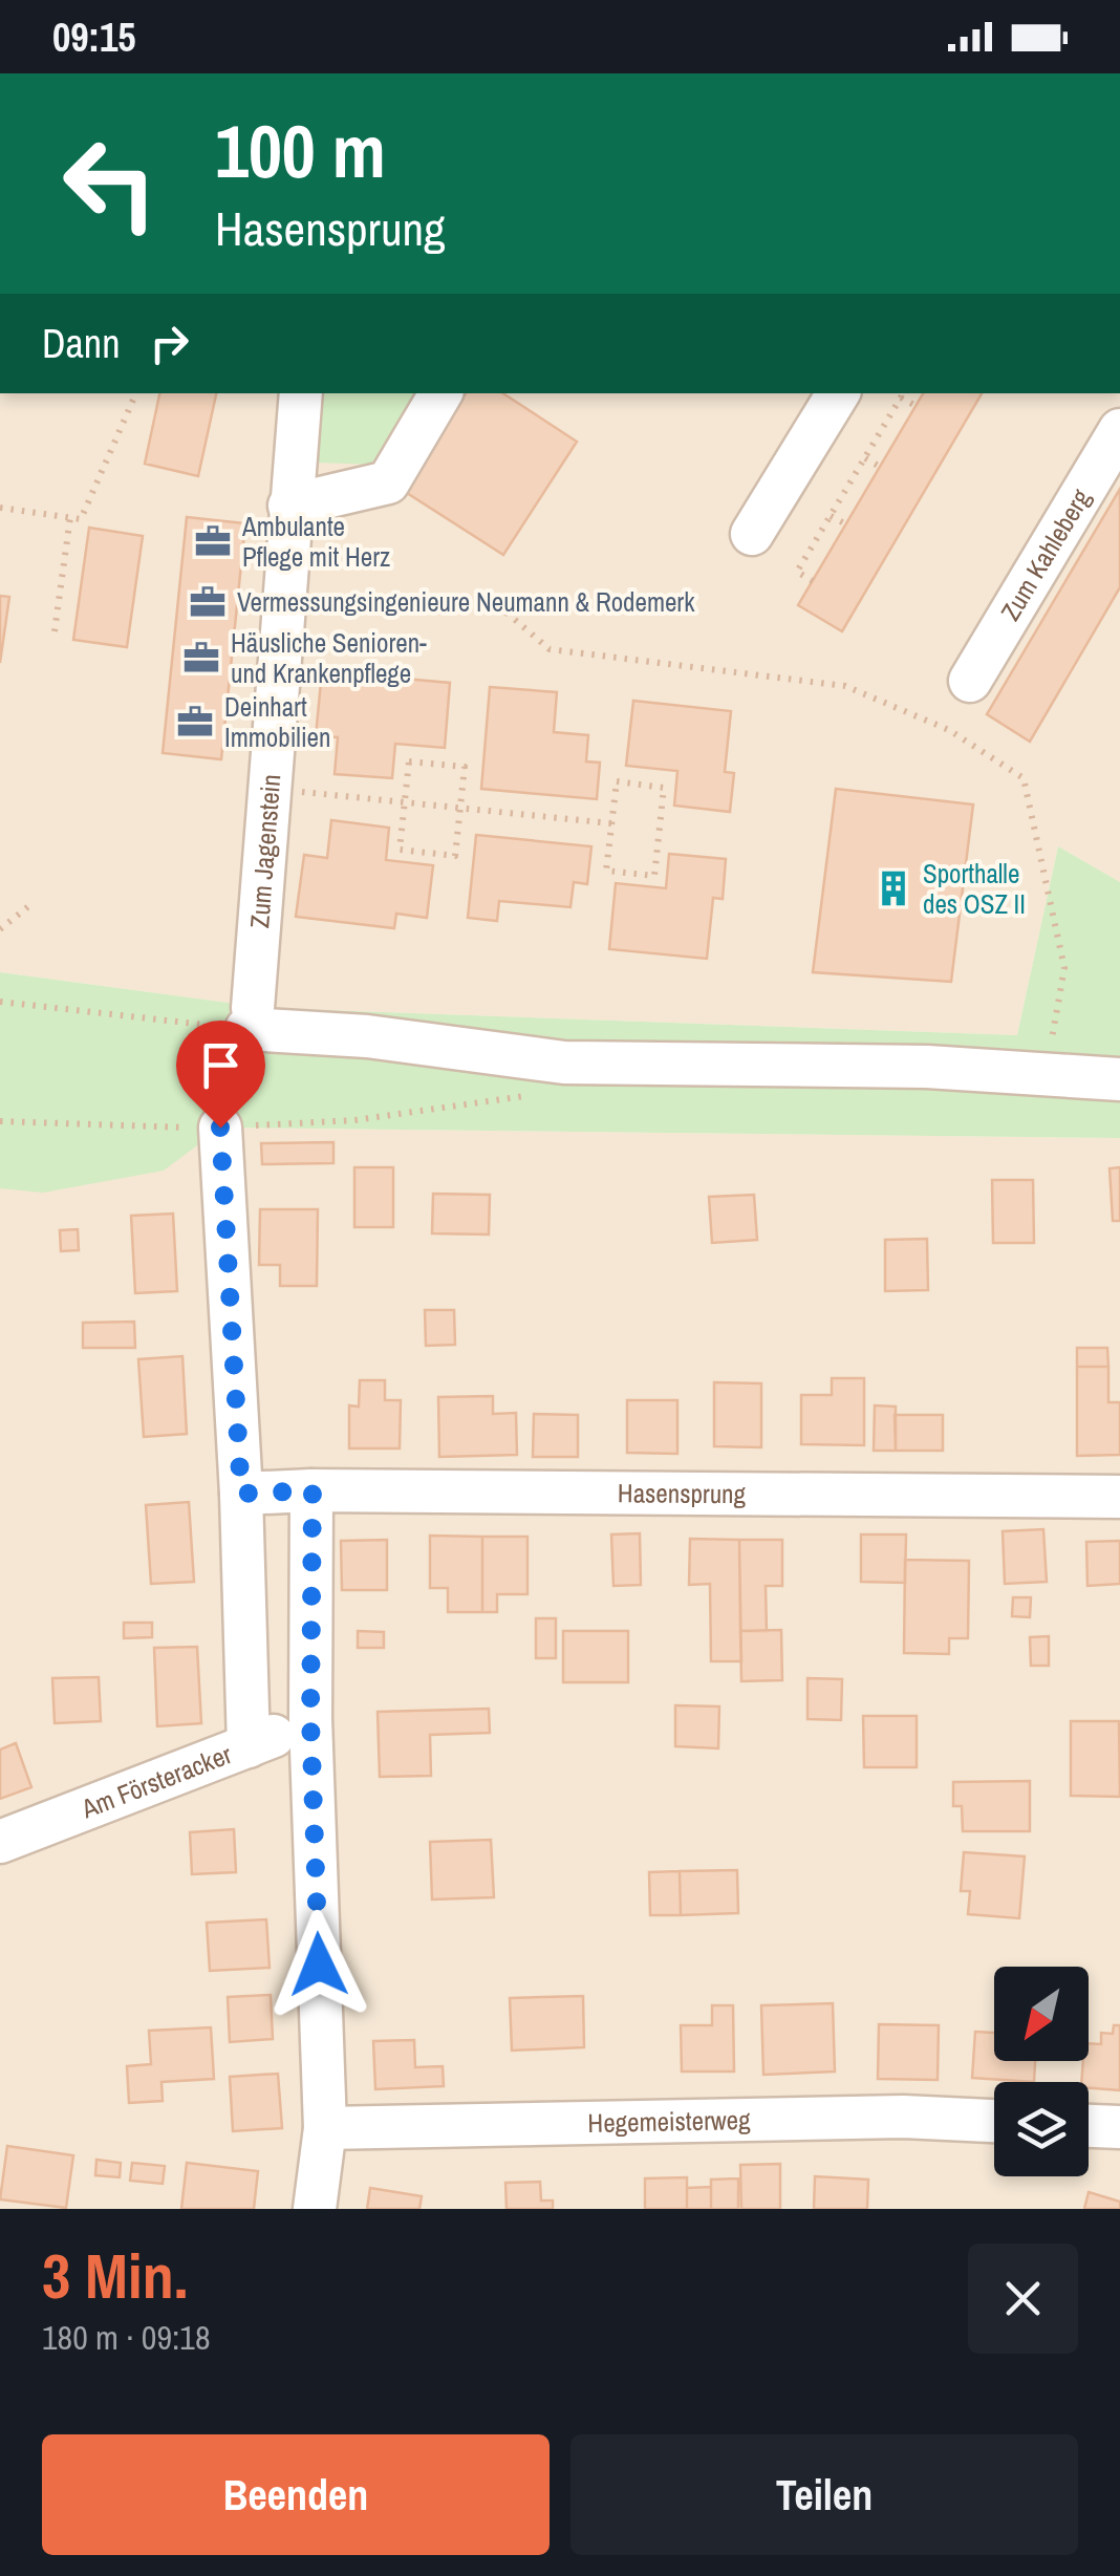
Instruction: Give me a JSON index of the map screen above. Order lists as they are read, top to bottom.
{
  "streets": {
    "street": [
      "Zum Kahleberg",
      "Zum Jagenstein",
      "Hasensprung",
      "Am Försteracker",
      "Hegemeisterweg"
    ]
  },
  "places": {
    "office": [
      "Ambulante Pflege mit Herz",
      "Vermessungsingenieure Neumann & Rodemerk",
      "Häusliche Senioren- und Krankenpflege",
      "Deinhart Immobilien"
    ],
    "building": ["Sporthalle des OSZ II"]
  },
  "north": "bottom left",
  "page": {
    "status": "09:15",
    "turn": ["100 m", "Hasensprung"],
    "then": "Dann",
    "heading": ["3 Min.", "180 m · 09:18"],
    "buttons": ["Beenden", "Teilen"]
  }
}
